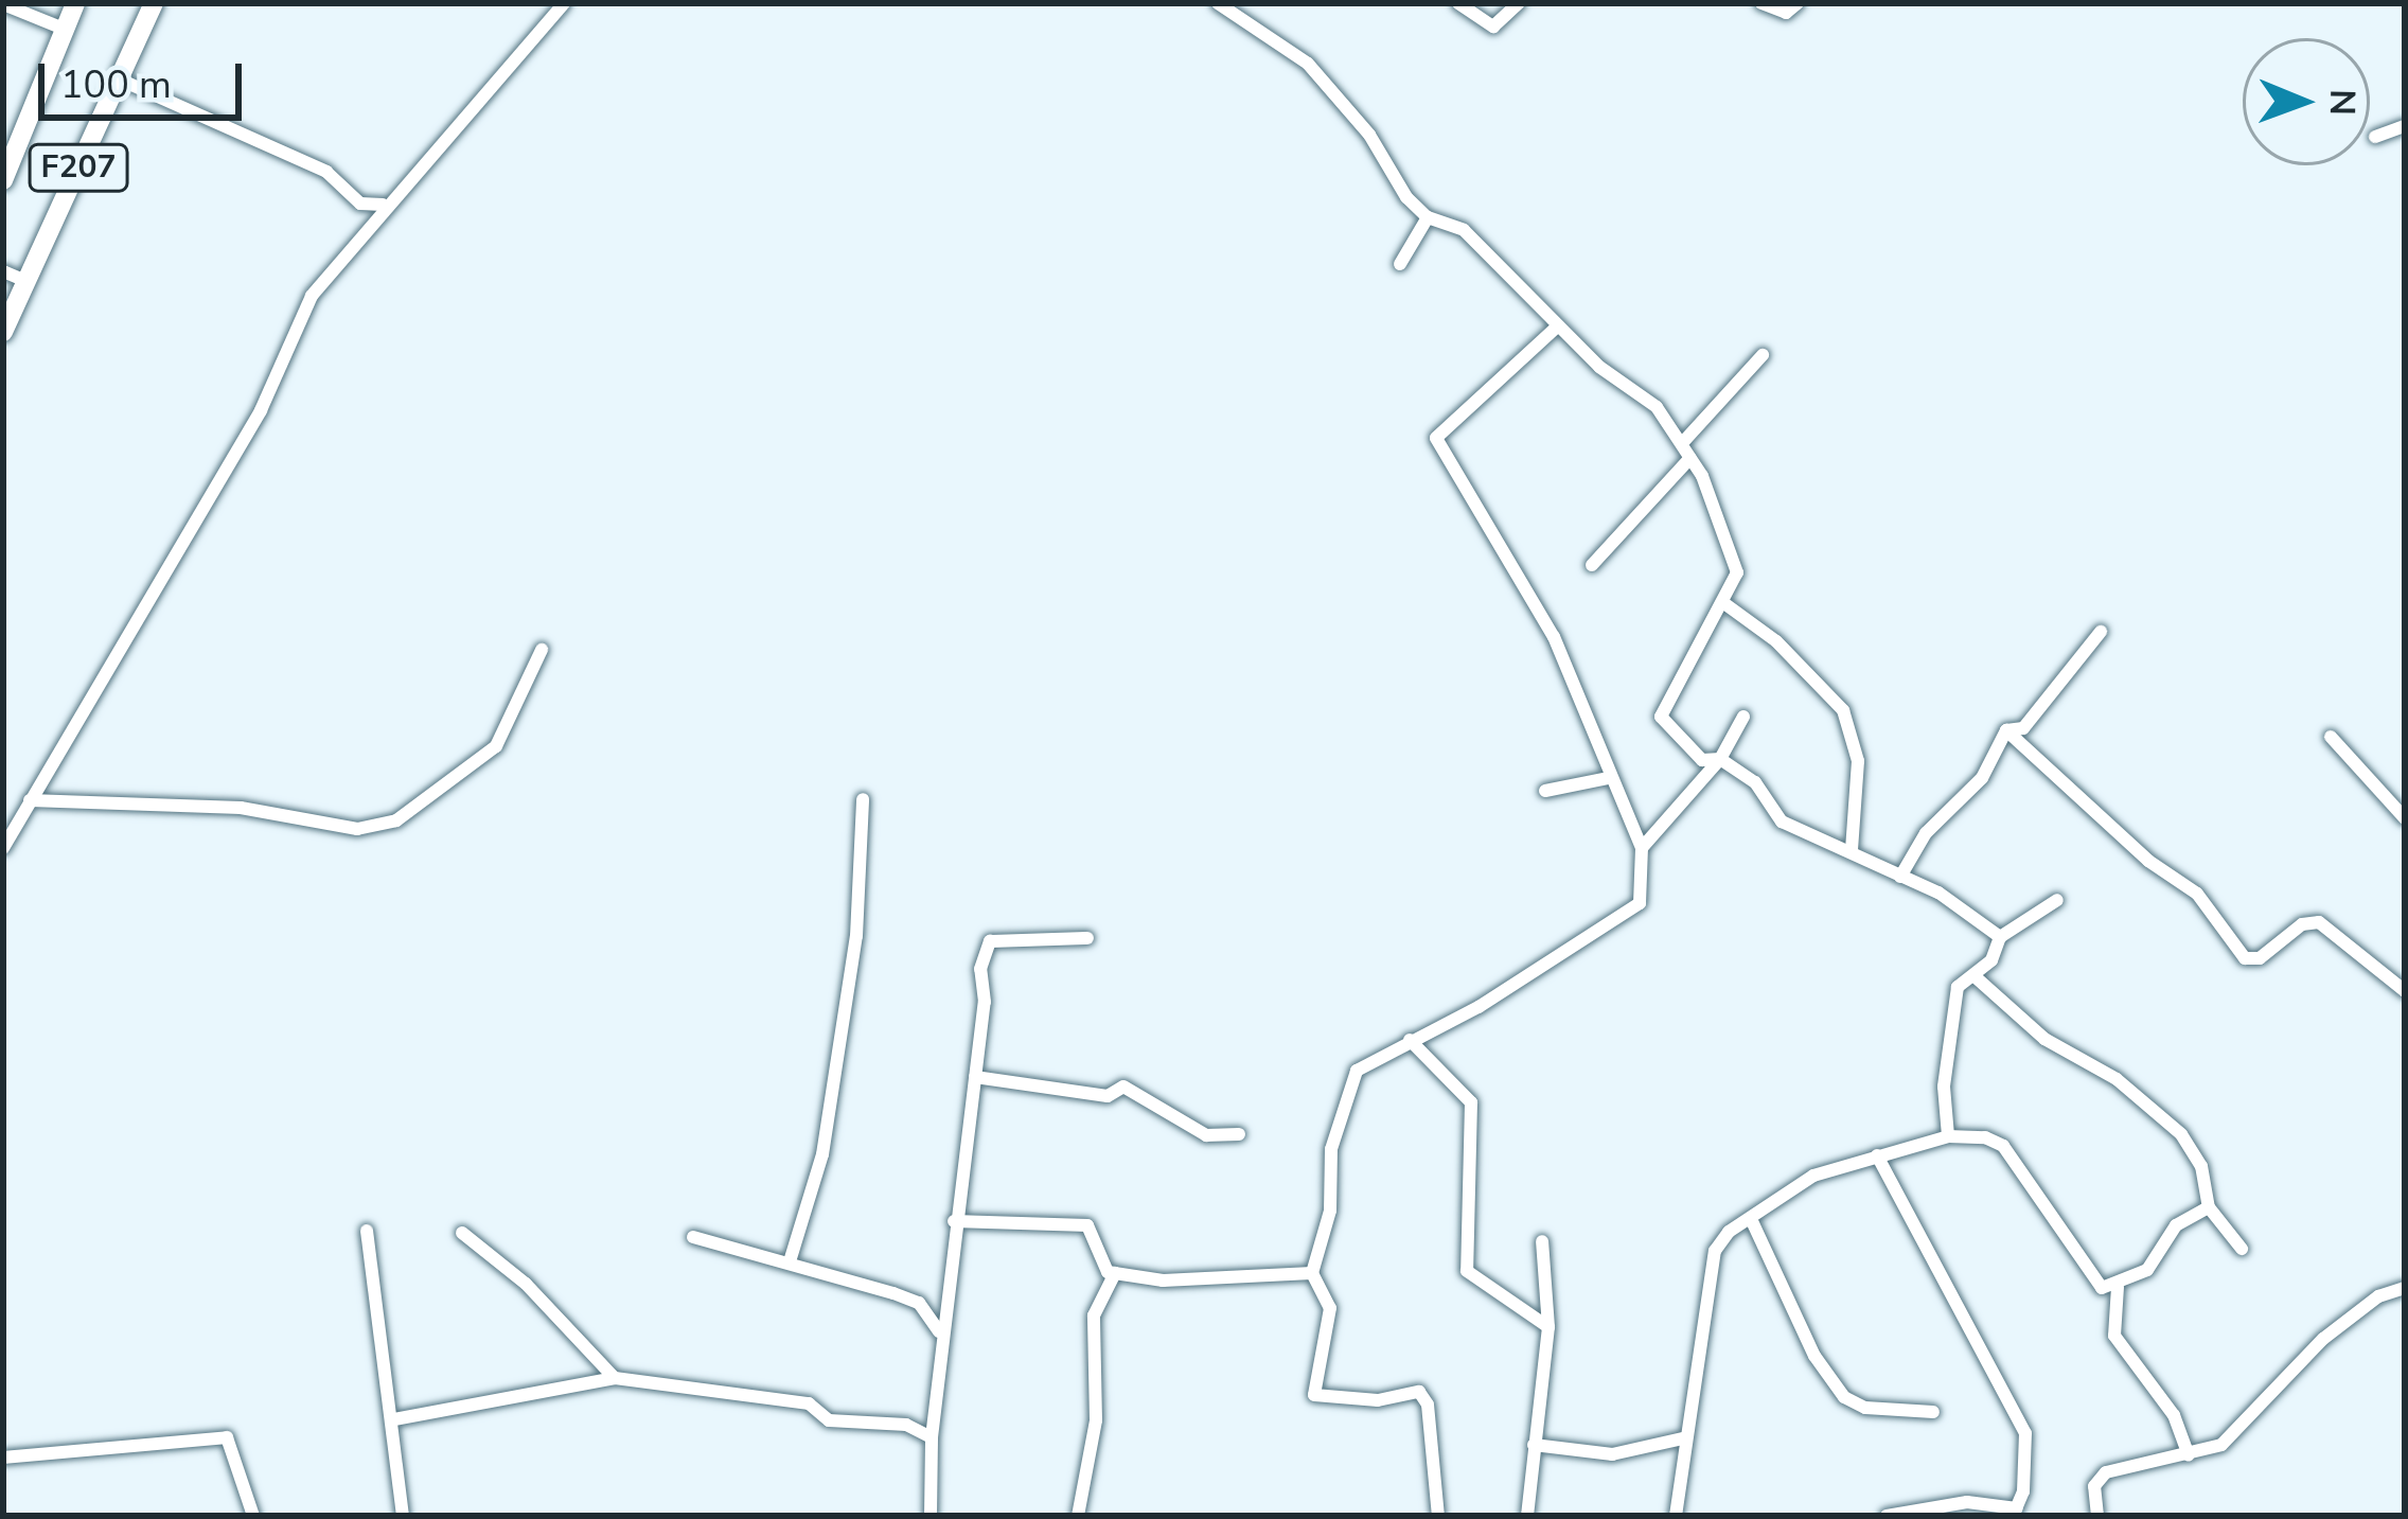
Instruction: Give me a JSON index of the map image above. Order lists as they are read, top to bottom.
{
  "streets": {
    "main road": ["F207"]
  },
  "scale_bar": "100 m",
  "north": "right"
}
